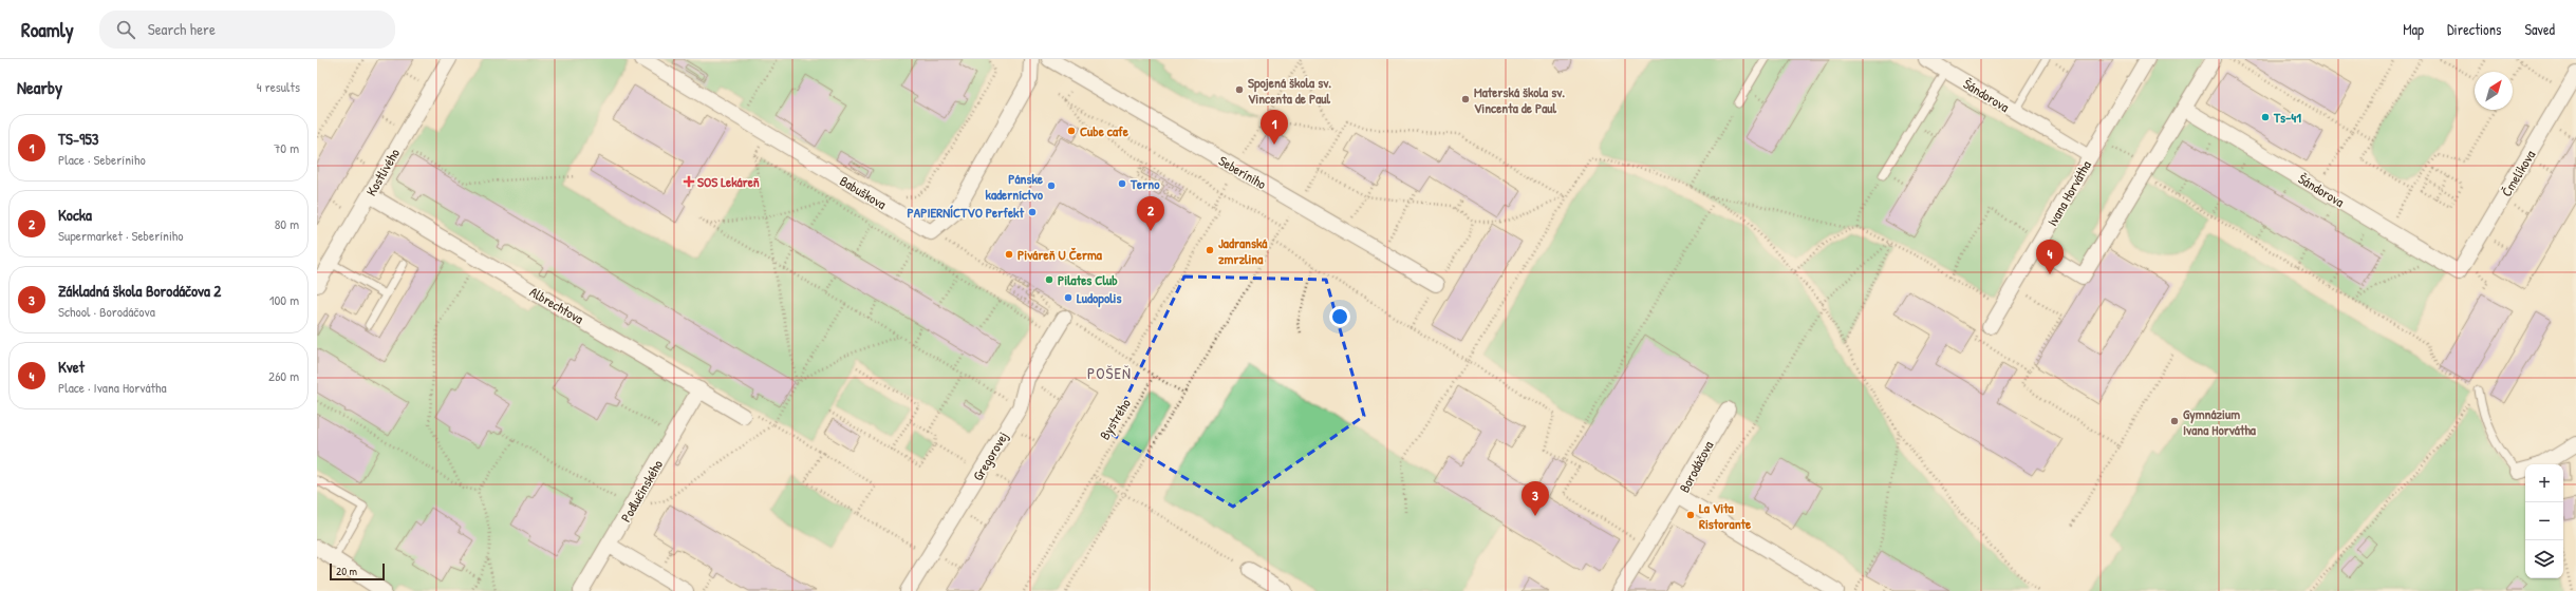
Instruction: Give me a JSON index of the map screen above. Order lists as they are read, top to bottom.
{
  "streets": {
    "street": [
      "Šándorova",
      "Kostlivého",
      "Seberíniho",
      "Čmelíkova",
      "Babuškova",
      "Ivana Horvátha",
      "Albrechtova",
      "Gregorovej",
      "Borodáčova",
      "Podlučinského"
    ],
    "path": ["Bystrého"]
  },
  "crossings": [
    ["Šándorova", "Čmelíkova"],
    ["Šándorova", "Ivana Horvátha"],
    ["Kostlivého", "Albrechtova"],
    ["Albrechtova", "Podlučinského"]
  ],
  "districts": ["POŠEŇ"],
  "places": {
    "other": [
      "Spojená škola sv. Vincenta de Paul",
      "Materská škola sv. Vincenta de Paul",
      "Ts-41",
      "Cube cafe",
      "Terno",
      "Pánske kaderníctvo",
      "PAPIERNÍCTVO Perfekt",
      "Jadranská zmrzlina",
      "Piváreň U Čerma",
      "Pilates Club",
      "Ludopolis",
      "Gymnázium Ivana Horvátha",
      "La Vita Ristorante"
    ],
    "health": ["SOS Lekáreň"]
  },
  "scale_bar": "20 m",
  "north": "top right",
  "page": {
    "header": "Roamly",
    "search": "Search here",
    "nav": ["Map", "Directions", "Saved"],
    "heading": ["Nearby", "4 results"],
    "pins": [
      "1",
      "2",
      "4",
      "3"
    ],
    "list": [
      {
        "mark": "1",
        "name": "TS-953",
        "note": "Place · Seberíniho",
        "value": "70 m"
      },
      {
        "mark": "2",
        "name": "Kocka",
        "note": "Supermarket · Seberíniho",
        "value": "80 m"
      },
      {
        "mark": "3",
        "name": "Základná škola Borodáčova 2",
        "note": "School · Borodáčova",
        "value": "100 m"
      },
      {
        "mark": "4",
        "name": "Kvet",
        "note": "Place · Ivana Horvátha",
        "value": "260 m"
      }
    ],
    "map_buttons": ["+", "−"],
    "scale": "20 m"
  }
}
